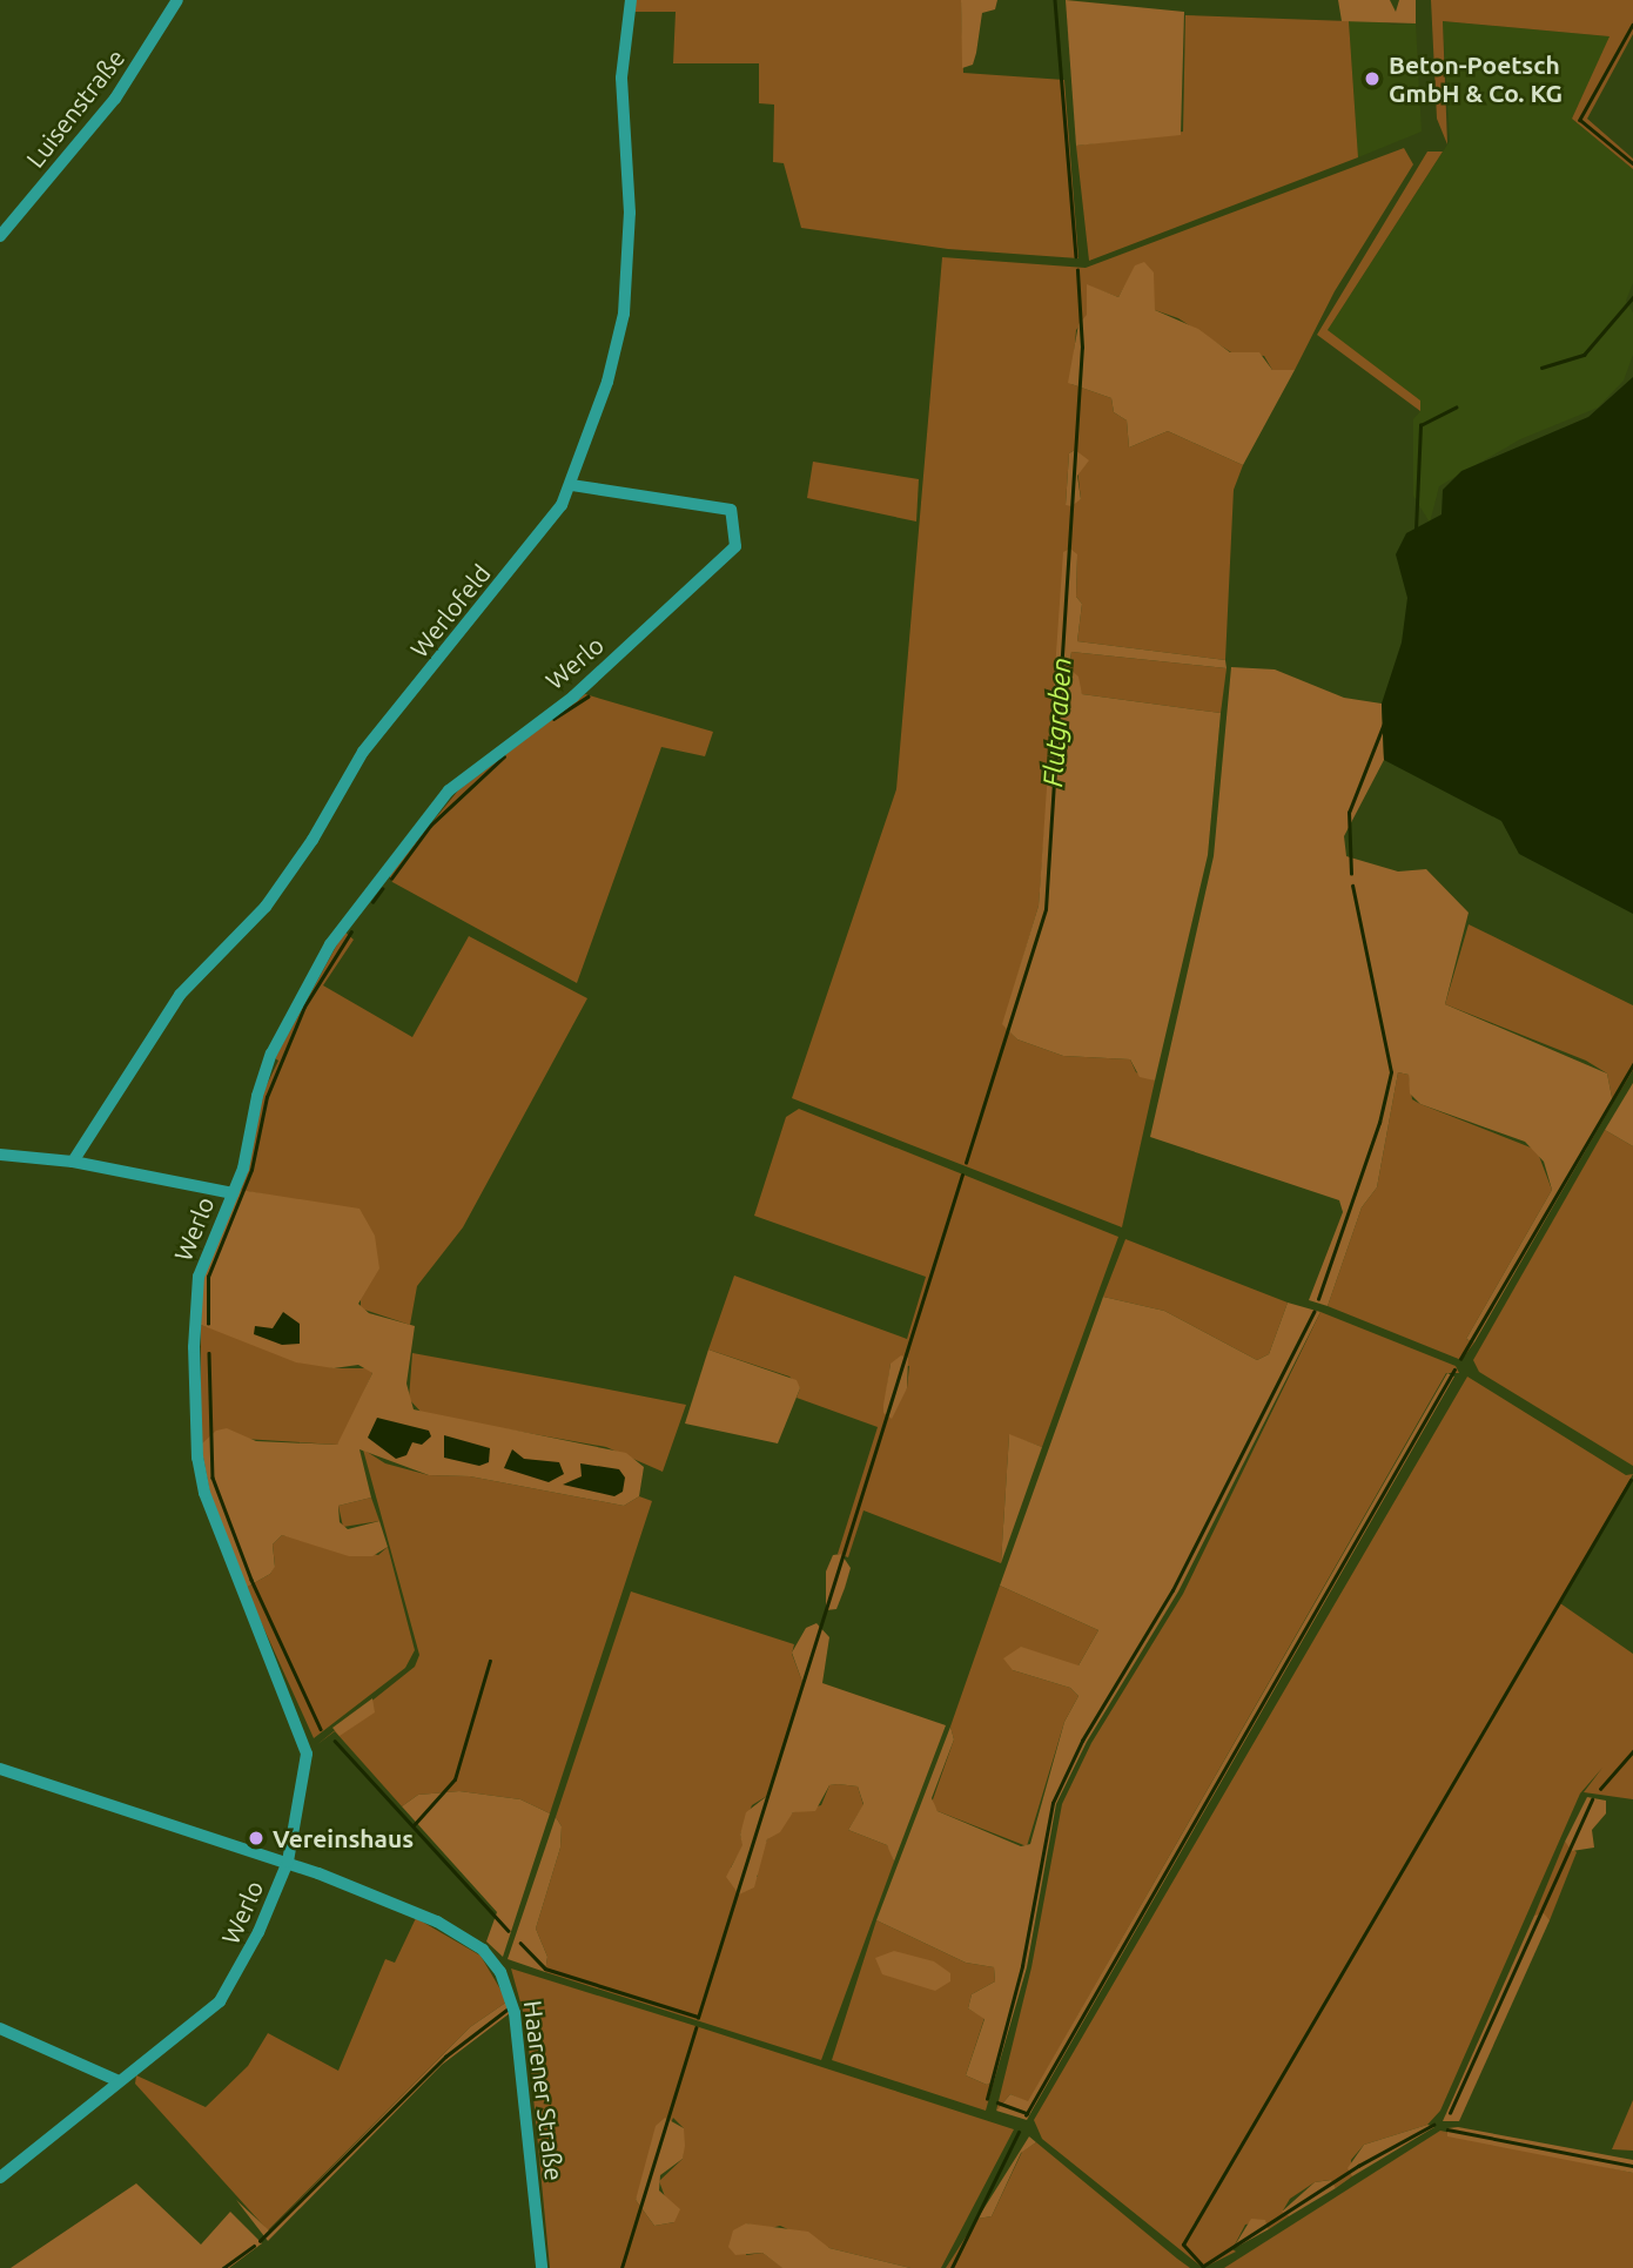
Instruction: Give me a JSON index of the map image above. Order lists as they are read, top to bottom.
{
  "streets": {
    "street": [
      "Luisenstraße",
      "Werlofeld",
      "Werlo",
      "Haarener Straße"
    ]
  },
  "crossings": [
    ["Werlofeld", "Werlo"],
    ["Werlo", "Haarener Straße"]
  ],
  "water": ["Flutgraben"],
  "places": ["Beton-Poetsch GmbH & Co. KG", "Vereinshaus"]
}
